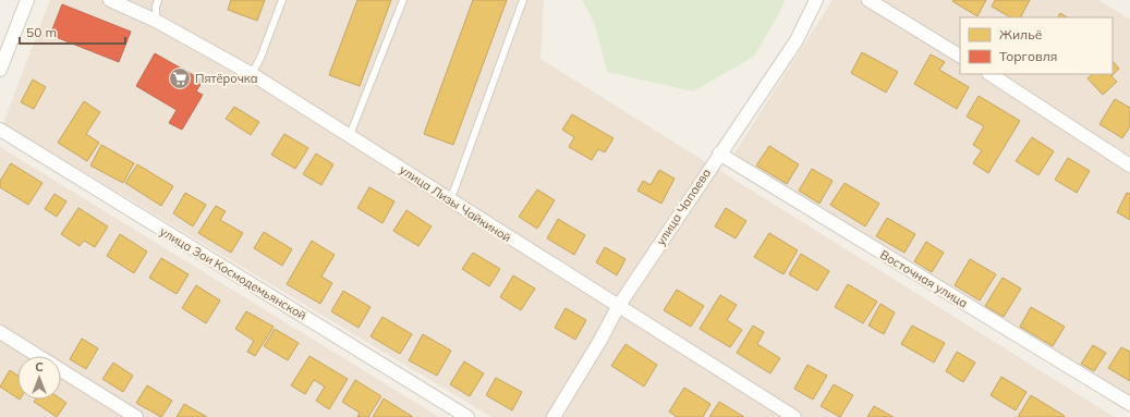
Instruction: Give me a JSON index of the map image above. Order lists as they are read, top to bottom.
{
  "streets": {
    "street": [
      "улица Лизы Чайкиной",
      "улица Чапаева",
      "улица Зои Космодемьянской",
      "Восточная улица"
    ]
  },
  "crossings": [
    ["улица Лизы Чайкиной", "улица Чапаева"],
    ["улица Чапаева", "Восточная улица"]
  ],
  "places": {
    "supermarket": ["Пятёрочка"]
  },
  "legend": ["Жильё", "Торговля"],
  "scale_bar": "50 m",
  "north": "top"
}
